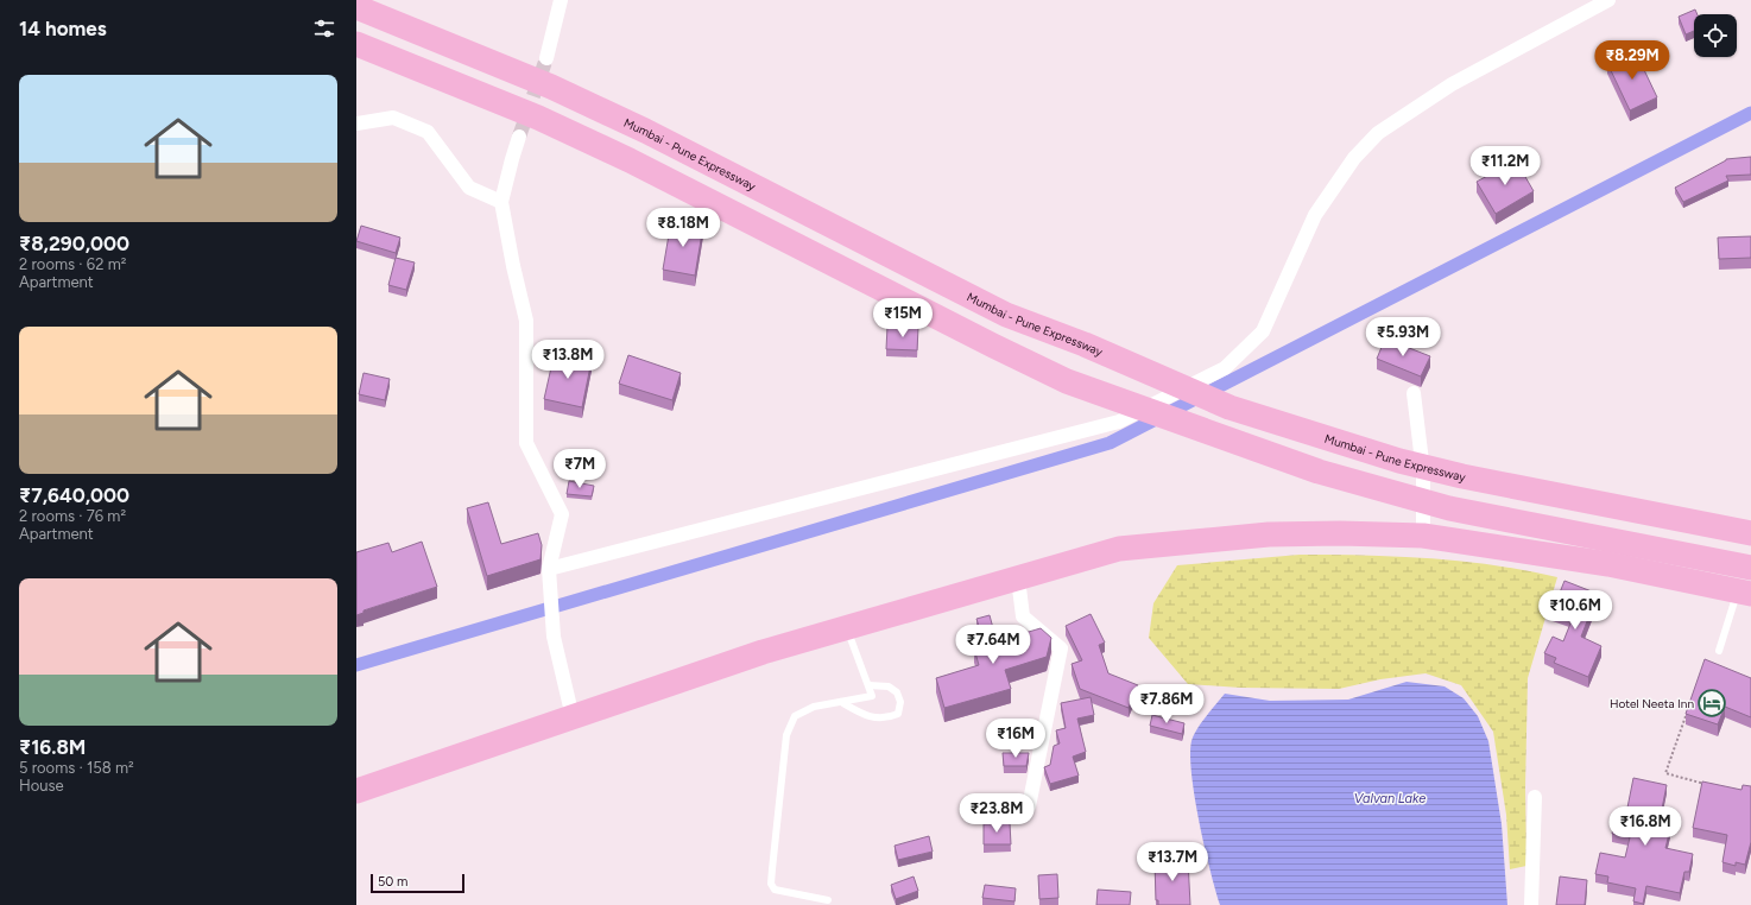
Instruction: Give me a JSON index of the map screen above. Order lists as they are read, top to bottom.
{
  "streets": {
    "highway": ["Mumbai - Pune Expressway"]
  },
  "water": ["Valvan Lake"],
  "places": {
    "hotel": ["Hotel Neeta Inn"]
  },
  "scale_bar": "50 m",
  "page": {
    "heading": "14 homes",
    "price": [
      "₹8.29M",
      "₹11.2M",
      "₹8.18M",
      "₹15M",
      "₹5.93M",
      "₹13.8M",
      "₹7M",
      "₹10.6M",
      "₹7.64M",
      "₹7.86M",
      "₹16M",
      "₹23.8M",
      "₹16.8M",
      "₹13.7M"
    ],
    "list": [
      {
        "name": "₹8,290,000",
        "note": "2 rooms · 62 m² · Apartment"
      },
      {
        "name": "₹7,640,000",
        "note": "2 rooms · 76 m² · Apartment"
      },
      {
        "name": "₹16.8M",
        "note": "5 rooms · 158 m² · House"
      }
    ],
    "scale": "50 m"
  }
}
